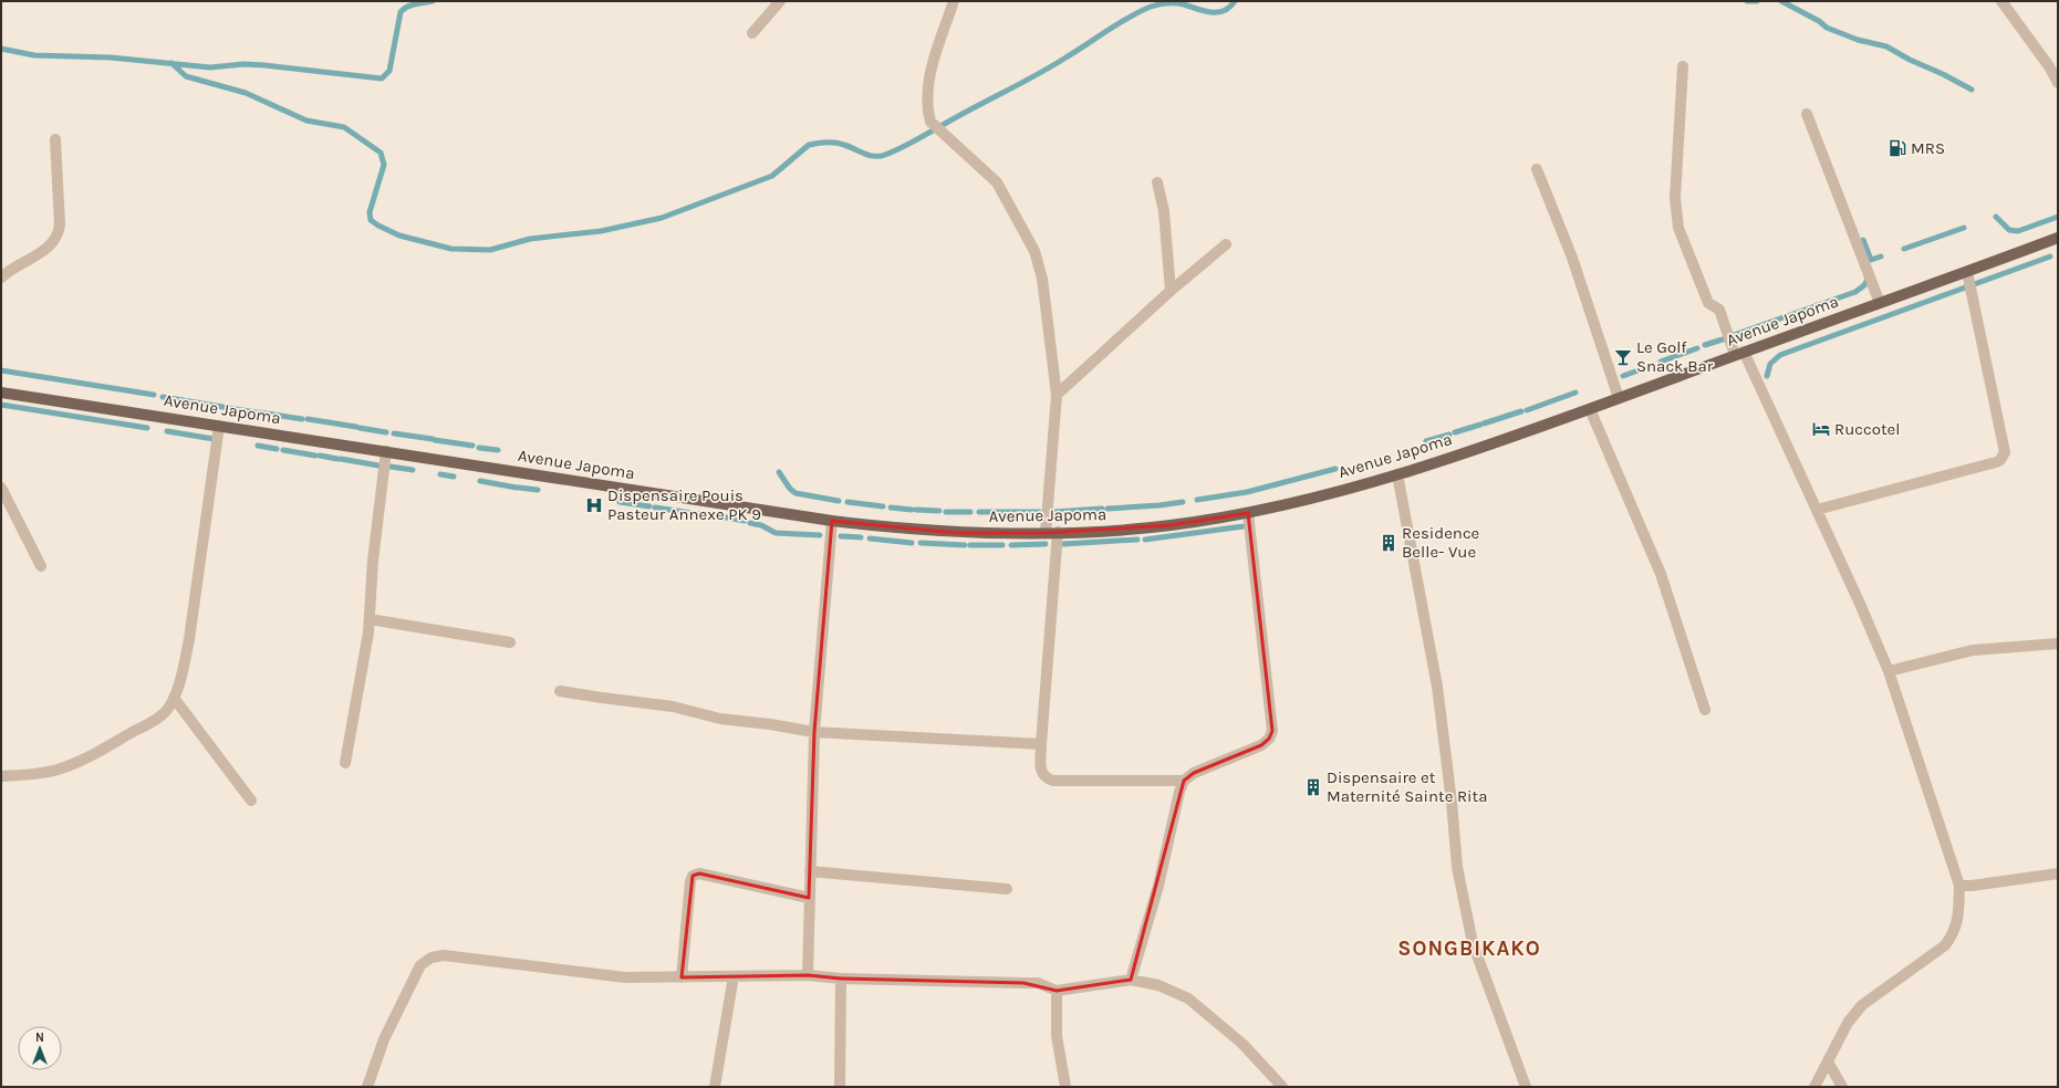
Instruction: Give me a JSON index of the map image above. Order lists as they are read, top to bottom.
{
  "streets": {
    "main road": ["Avenue Japoma"]
  },
  "districts": ["SONGBIKAKO"],
  "places": {
    "fuel station": ["MRS"],
    "bar": ["Le Golf Snack Bar"],
    "hotel": ["Ruccotel"],
    "hospital": ["Dispensaire Pouis Pasteur Annexe PK 9"],
    "building": ["Residence Belle- Vue", "Dispensaire et Maternité Sainte Rita"]
  },
  "north": "top"
}
